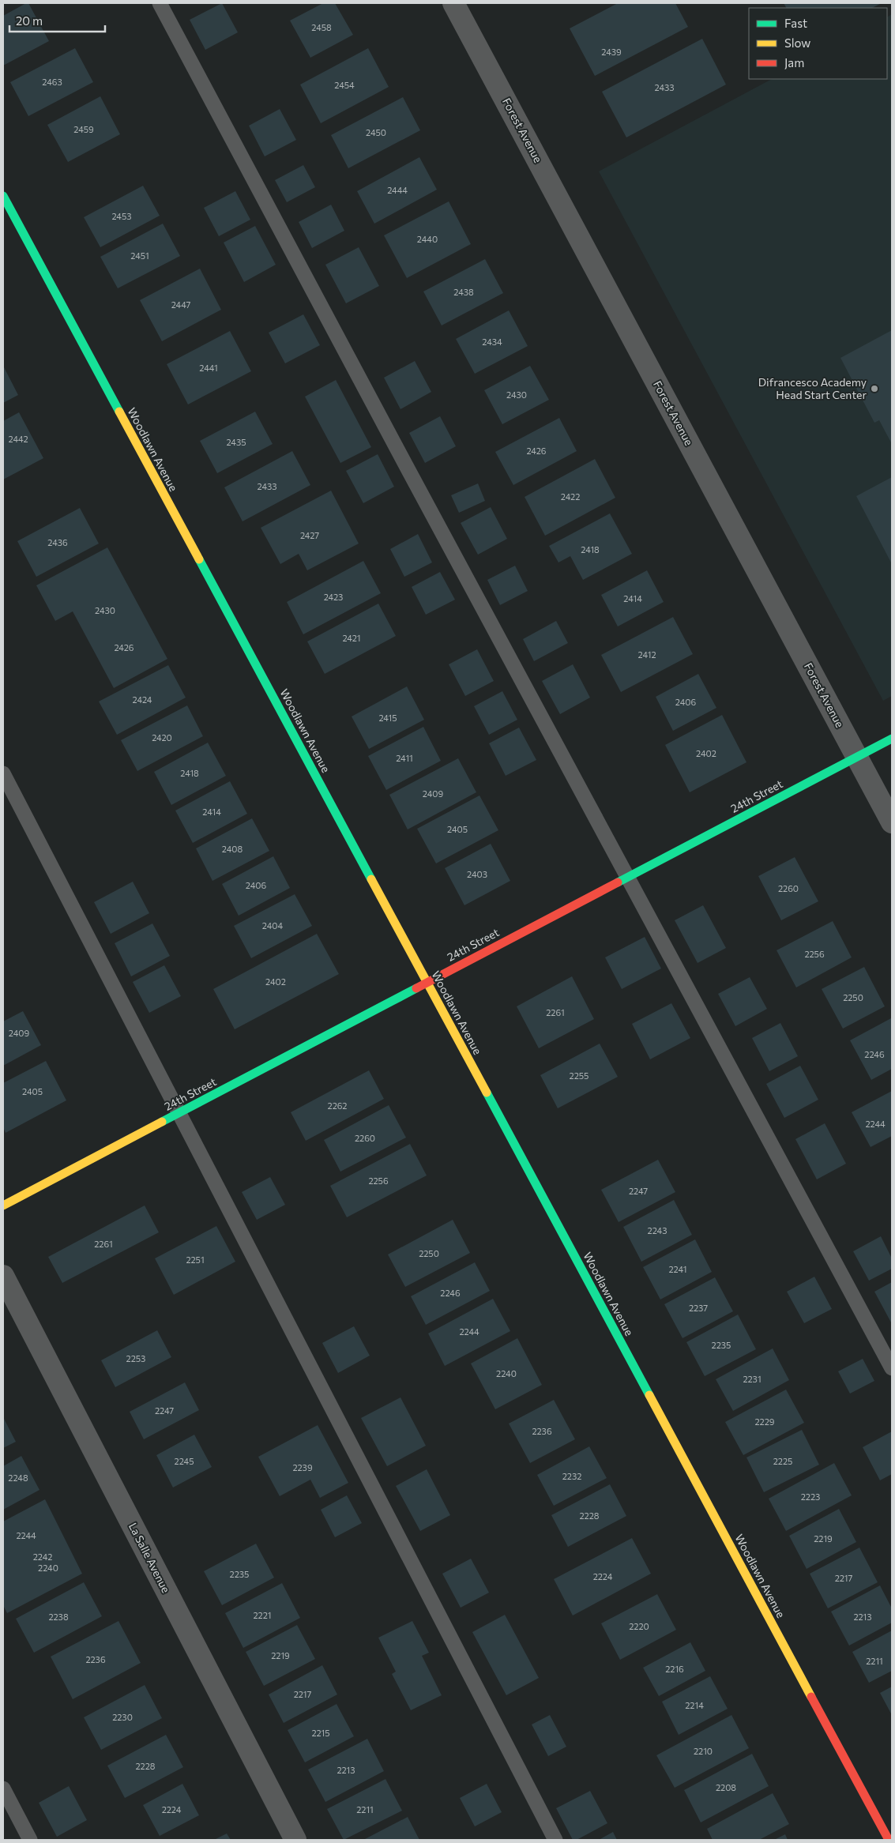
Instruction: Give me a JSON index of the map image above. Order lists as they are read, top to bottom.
{
  "streets": {
    "street": [
      "Forest Avenue",
      "Woodlawn Avenue",
      "24th Street",
      "La Salle Avenue"
    ]
  },
  "crossings": [
    ["Forest Avenue", "24th Street"],
    ["Woodlawn Avenue", "24th Street"]
  ],
  "places": ["Difrancesco Academy Head Start Center"],
  "house_numbers": [
    "2458",
    "2439",
    "2463",
    "2454",
    "2433",
    "2459",
    "2450",
    "2444",
    "2453",
    "2440",
    "2451",
    "2438",
    "2447",
    "2434",
    "2441",
    "2430",
    "2442",
    "2435",
    "2426",
    "2433",
    "2422",
    "2427",
    "2436",
    "2418",
    "2423",
    "2414",
    "2430",
    "2421",
    "2426",
    "2412",
    "2424",
    "2406",
    "2415",
    "2420",
    "2402",
    "2411",
    "2418",
    "2409",
    "2414",
    "2405",
    "2408",
    "2403",
    "2406",
    "2260",
    "2404",
    "2256",
    "2402",
    "2250",
    "2261",
    "2409",
    "2246",
    "2255",
    "2405",
    "2262",
    "2244",
    "2260",
    "2256",
    "2247",
    "2243",
    "2261",
    "2250",
    "2251",
    "2241",
    "2246",
    "2237",
    "2244",
    "2235",
    "2253",
    "2240",
    "2231",
    "2247",
    "2229",
    "2236",
    "2245",
    "2225",
    "2239",
    "2232",
    "2248",
    "2223",
    "2228",
    "2244",
    "2219",
    "2242",
    "2240",
    "2235",
    "2224",
    "2217",
    "2221",
    "2238",
    "2213",
    "2220",
    "2219",
    "2236",
    "2211",
    "2216",
    "2217",
    "2214",
    "2230",
    "2215",
    "2210",
    "2228",
    "2213",
    "2208",
    "2224",
    "2211"
  ],
  "legend": ["Fast", "Slow", "Jam"],
  "scale_bar": "20 m"
}
